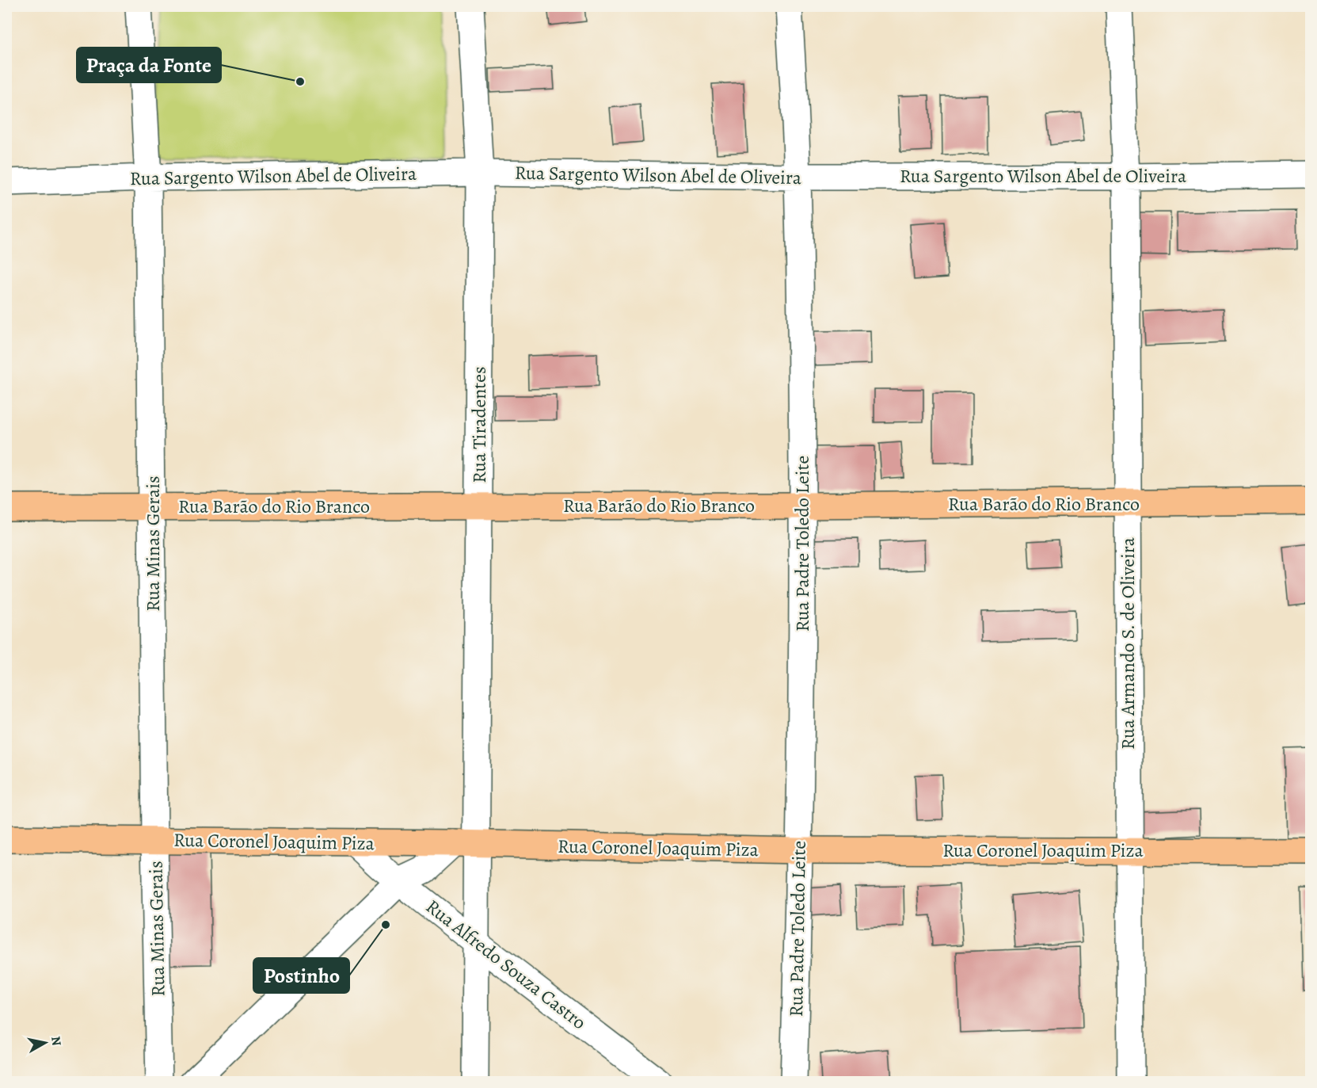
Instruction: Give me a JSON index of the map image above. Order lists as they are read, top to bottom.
{
  "streets": {
    "main road": ["Rua Barão do Rio Branco", "Rua Coronel Joaquim Piza"],
    "street": [
      "Rua Sargento Wilson Abel de Oliveira",
      "Rua Tiradentes",
      "Rua Minas Gerais",
      "Rua Padre Toledo Leite",
      "Rua Armando S. de Oliveira",
      "Rua Alfredo Souza Castro"
    ]
  },
  "crossings": [
    ["Rua Sargento Wilson Abel de Oliveira", "Rua Tiradentes"],
    ["Rua Sargento Wilson Abel de Oliveira", "Rua Minas Gerais"],
    ["Rua Sargento Wilson Abel de Oliveira", "Rua Padre Toledo Leite"],
    ["Rua Sargento Wilson Abel de Oliveira", "Rua Armando S. de Oliveira"],
    ["Rua Tiradentes", "Rua Barão do Rio Branco"],
    ["Rua Tiradentes", "Rua Coronel Joaquim Piza"],
    ["Rua Tiradentes", "Rua Alfredo Souza Castro"],
    ["Rua Barão do Rio Branco", "Rua Minas Gerais"],
    ["Rua Barão do Rio Branco", "Rua Padre Toledo Leite"],
    ["Rua Barão do Rio Branco", "Rua Armando S. de Oliveira"],
    ["Rua Minas Gerais", "Rua Coronel Joaquim Piza"],
    ["Rua Padre Toledo Leite", "Rua Coronel Joaquim Piza"],
    ["Rua Armando S. de Oliveira", "Rua Coronel Joaquim Piza"],
    ["Rua Coronel Joaquim Piza", "Rua Alfredo Souza Castro"]
  ],
  "places": ["Praça da Fonte", "Postinho"],
  "north": "right"
}
